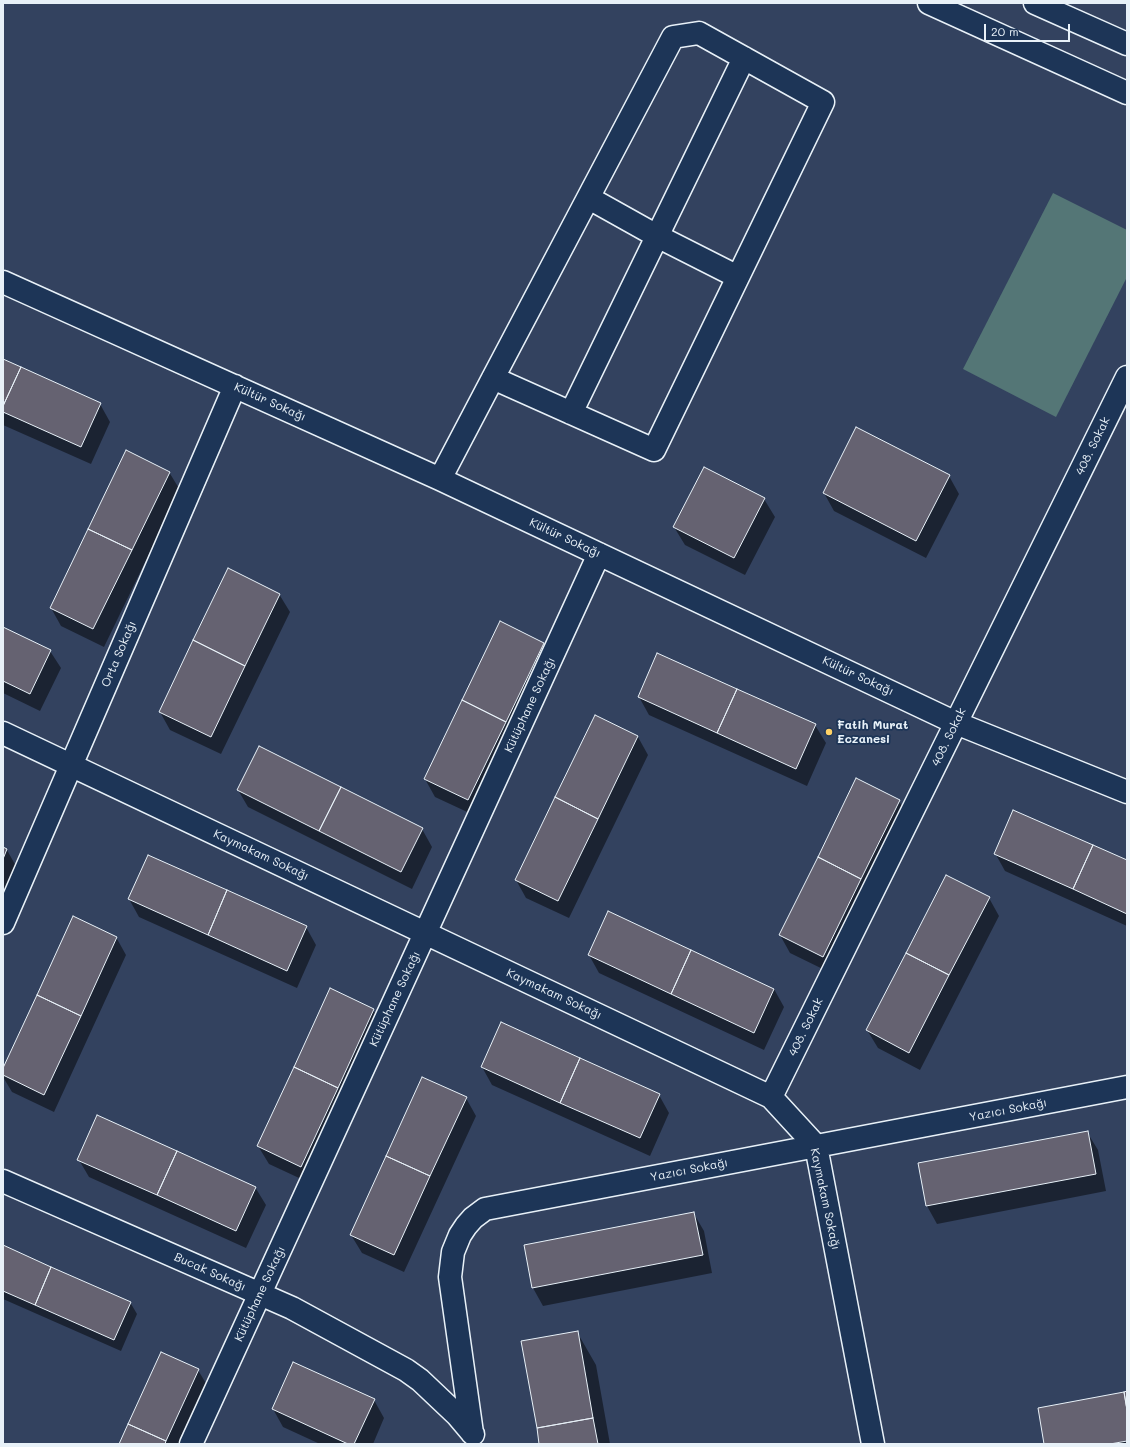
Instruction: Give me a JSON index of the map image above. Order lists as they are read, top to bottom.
{
  "streets": {
    "street": [
      "Kültür Sokağı",
      "408. Sokak",
      "Orta Sokağı",
      "Kütüphane Sokağı",
      "Kaymakam Sokağı",
      "Yazıcı Sokağı",
      "Bucak Sokağı"
    ]
  },
  "crossings": [
    ["Kültür Sokağı", "408. Sokak"],
    ["Kültür Sokağı", "Orta Sokağı"],
    ["Kültür Sokağı", "Kütüphane Sokağı"],
    ["408. Sokak", "Kaymakam Sokağı"],
    ["Orta Sokağı", "Kaymakam Sokağı"],
    ["Kütüphane Sokağı", "Kaymakam Sokağı"],
    ["Kütüphane Sokağı", "Bucak Sokağı"],
    ["Kaymakam Sokağı", "Yazıcı Sokağı"],
    ["Yazıcı Sokağı", "Bucak Sokağı"]
  ],
  "places": ["Fatih Murat Eczanesi"],
  "scale_bar": "20 m"
}
